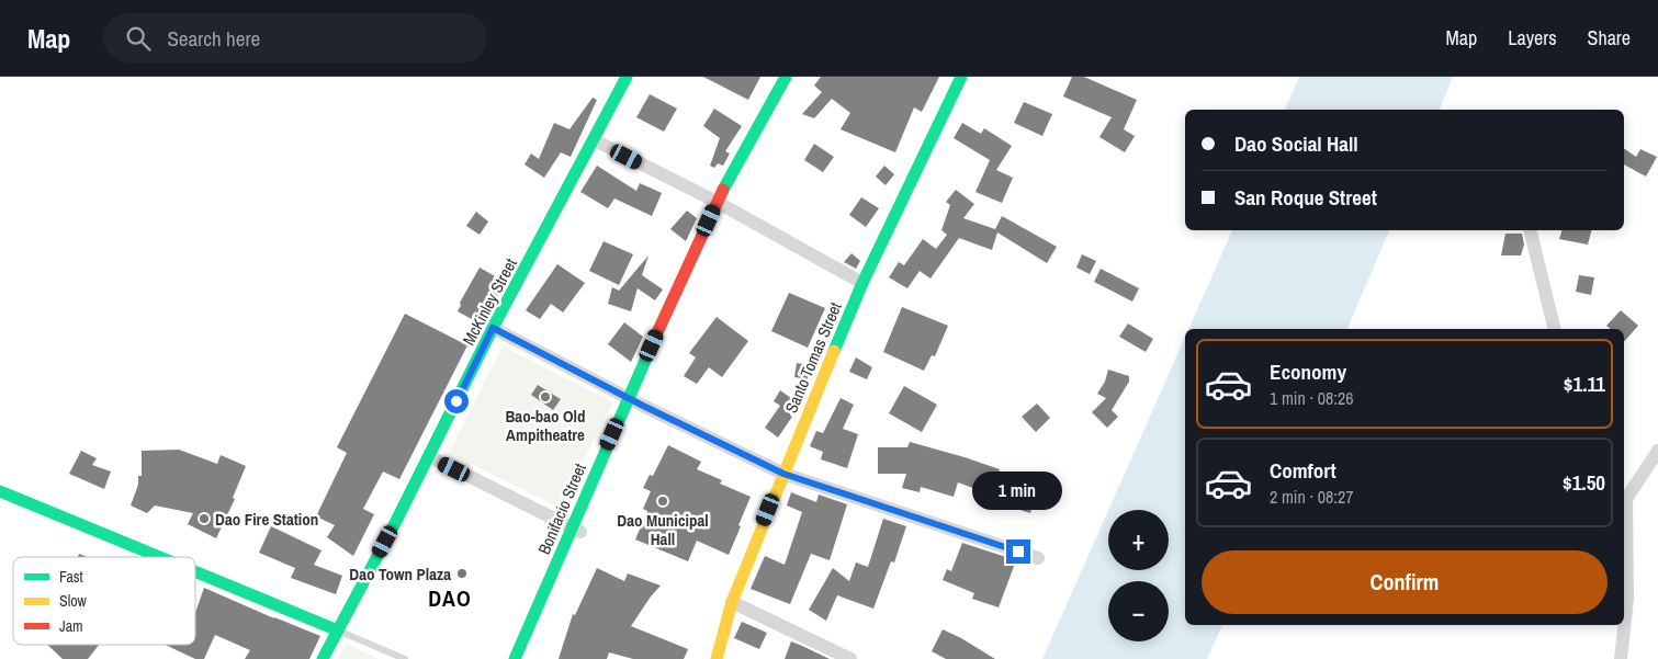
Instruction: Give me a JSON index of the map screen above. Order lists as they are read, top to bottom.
{
  "streets": {
    "street": ["McKinley Street", "Santo Tomas Street", "Bonifacio Street"]
  },
  "districts": ["DAO"],
  "places": [
    "Bao-bao Old Ampitheatre",
    "Dao Municipal Hall",
    "Dao Fire Station",
    "Dao Town Plaza"
  ],
  "legend": ["Fast", "Slow", "Jam"],
  "page": {
    "header": "Map",
    "search": "Search here",
    "nav": ["Map", "Layers", "Share"],
    "banner": ["Dao Social Hall", "San Roque Street"],
    "list": [
      {
        "name": "Economy",
        "note": "1 min · 08:26",
        "value": "$1.11"
      },
      {
        "name": "Comfort",
        "note": "2 min · 08:27",
        "value": "$1.50"
      }
    ],
    "bubble": "1 min",
    "map_buttons": ["+", "−"],
    "buttons": "Confirm"
  }
}
